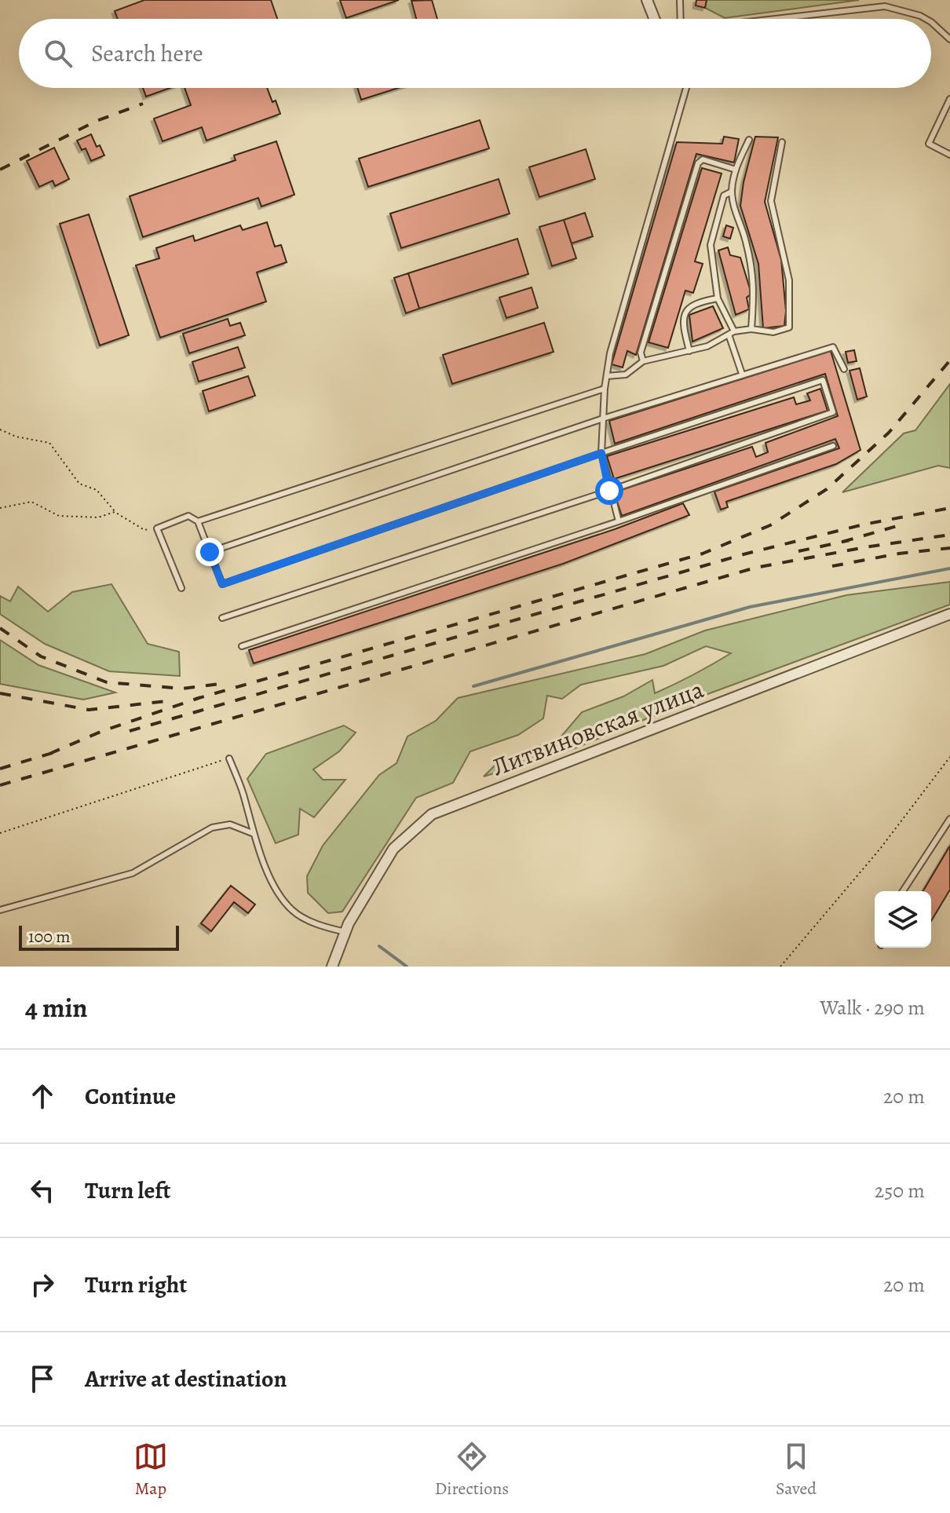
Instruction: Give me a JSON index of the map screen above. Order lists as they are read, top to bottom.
{
  "streets": {
    "street": ["Литвиновская улица"]
  },
  "scale_bar": "100 m",
  "page": {
    "search": "Search here",
    "scale": "100 m",
    "heading": ["4 min", "Walk · 290 m"],
    "list": [
      ["Continue", "20 m"],
      ["Turn left", "250 m"],
      ["Turn right", "20 m"],
      "Arrive at destination"
    ],
    "nav": ["Map", "Directions", "Saved"]
  }
}
